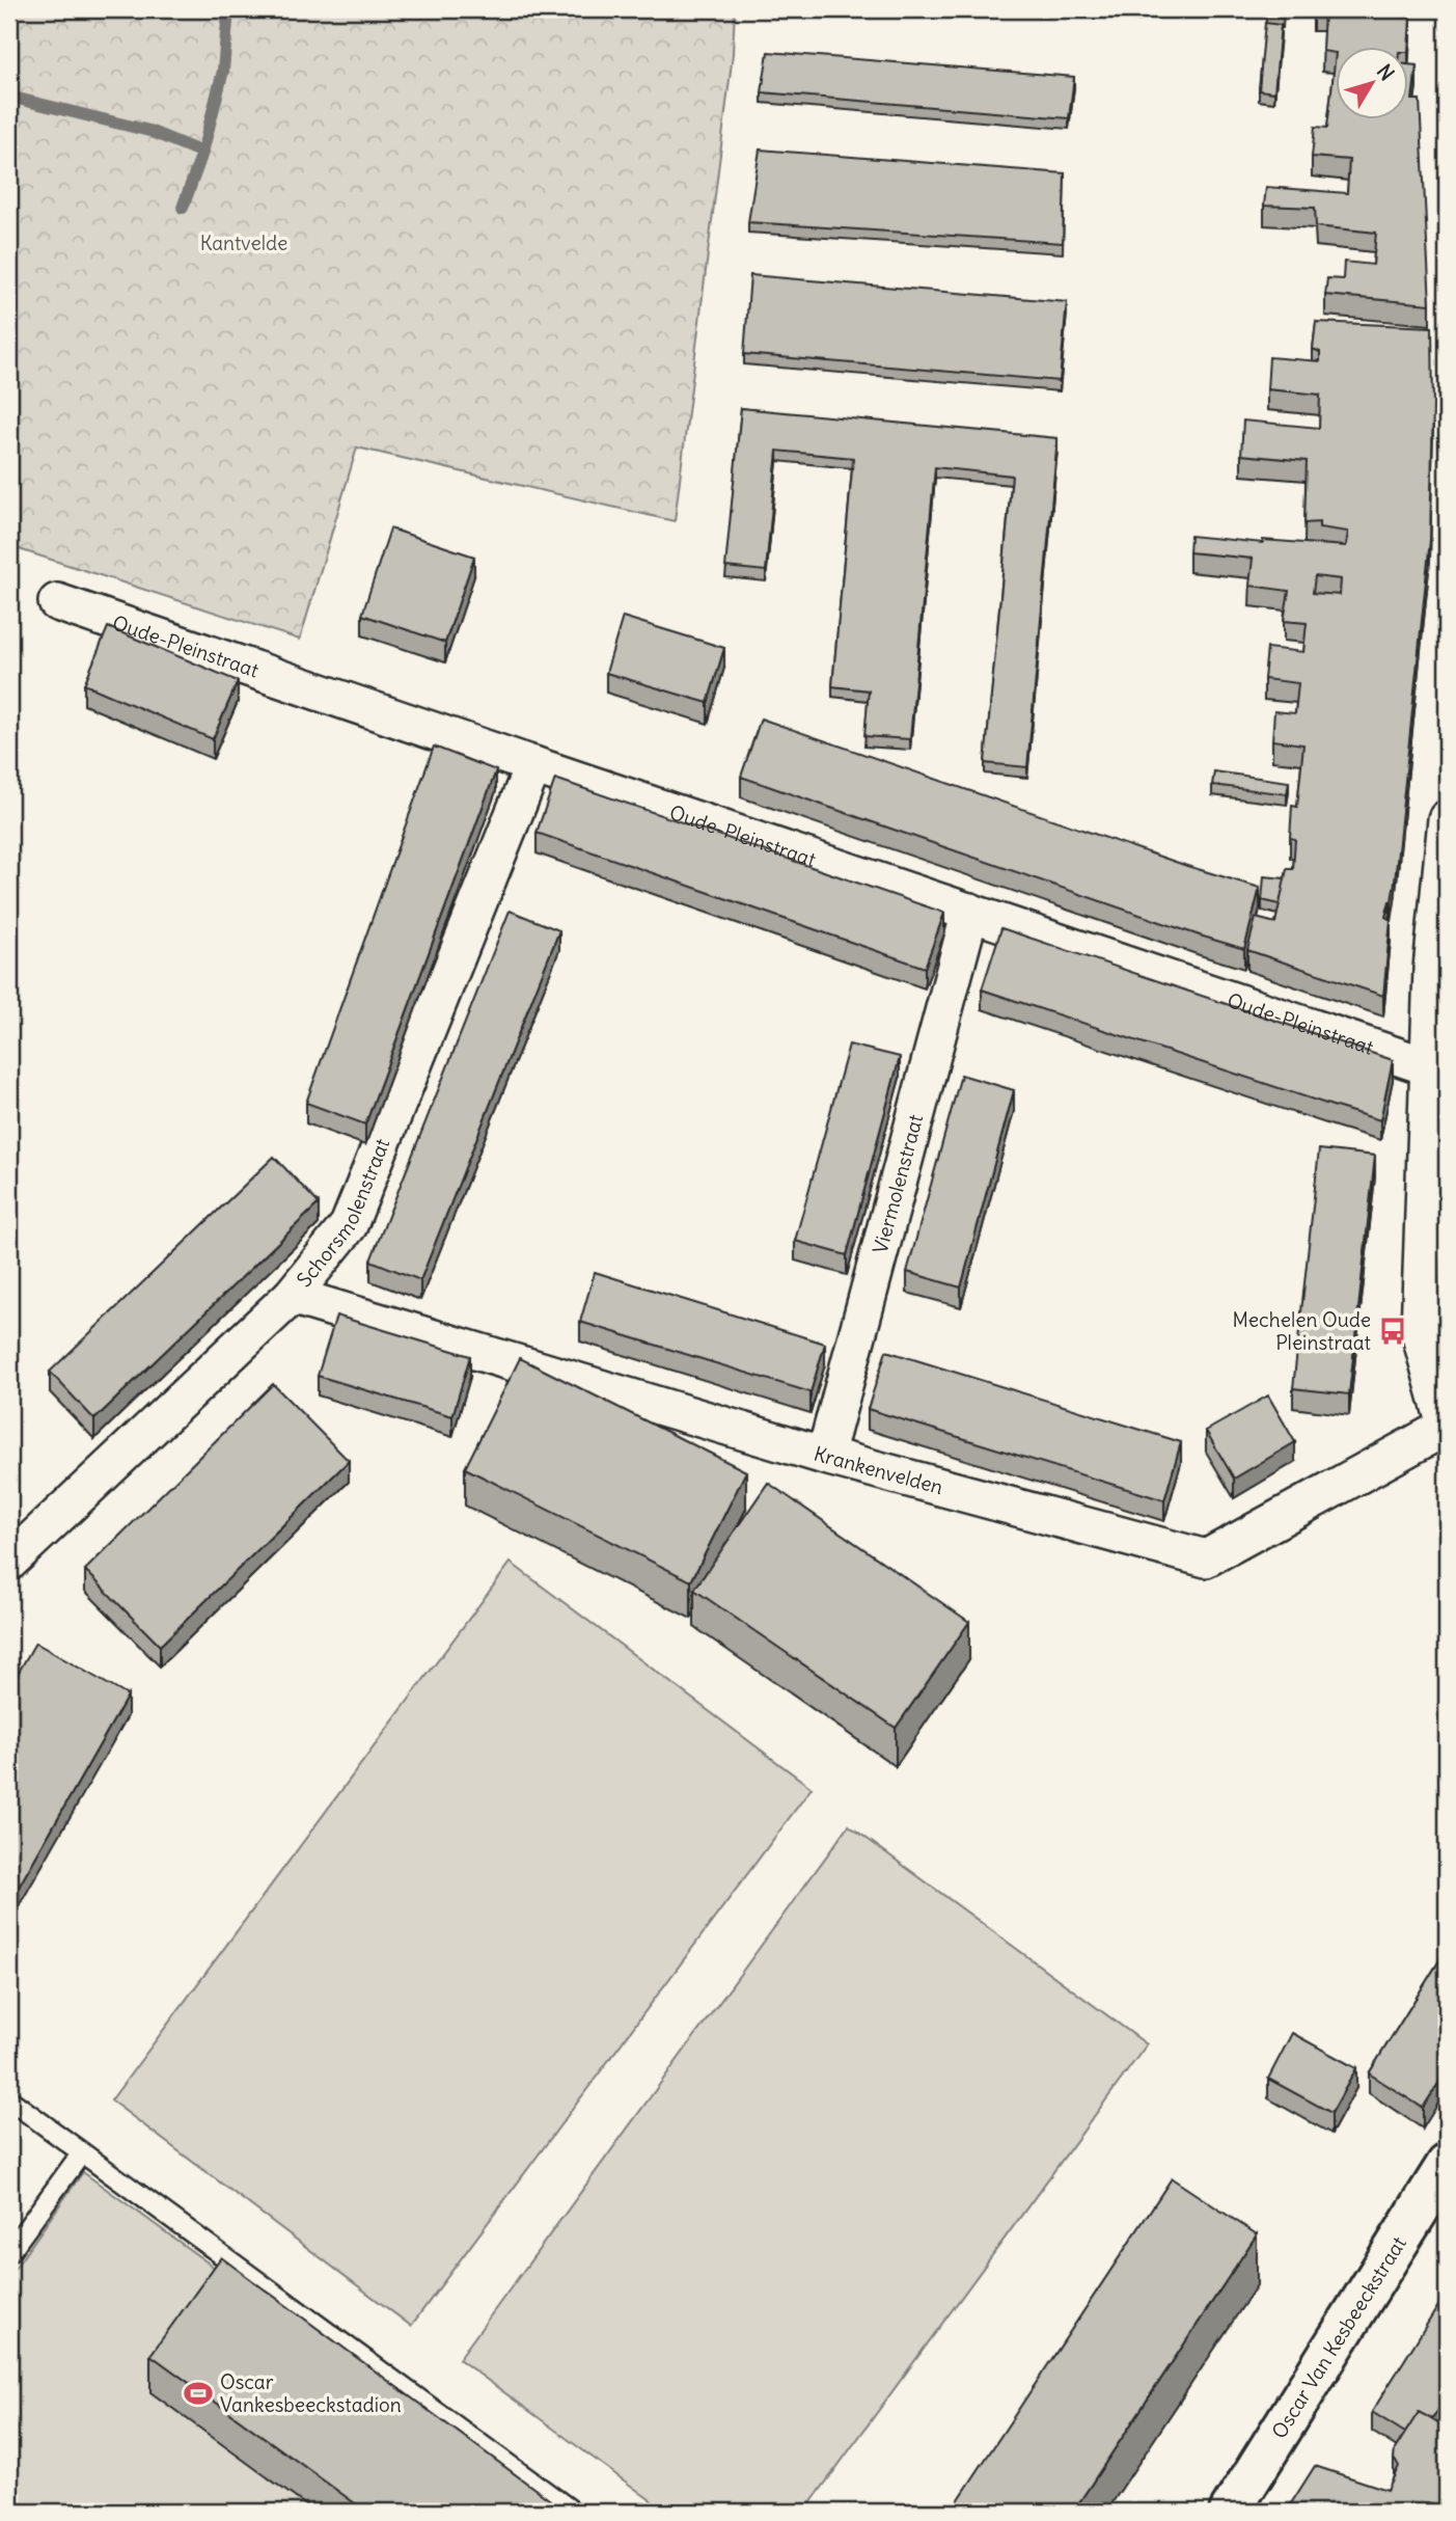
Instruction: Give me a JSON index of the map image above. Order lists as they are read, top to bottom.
{
  "streets": {
    "main road": ["Oscar Van Kesbeeckstraat"],
    "street": [
      "Oude-Pleinstraat",
      "Viermolenstraat",
      "Schorsmolenstraat",
      "Krankenvelden"
    ]
  },
  "crossings": [
    ["Oude-Pleinstraat", "Viermolenstraat"],
    ["Oude-Pleinstraat", "Schorsmolenstraat"],
    ["Viermolenstraat", "Krankenvelden"],
    ["Schorsmolenstraat", "Krankenvelden"]
  ],
  "parks": ["Kantvelde"],
  "places": {
    "bus stop": ["Mechelen Oude Pleinstraat"],
    "sports": ["Oscar Vankesbeeckstadion"]
  },
  "north": "top right"
}
